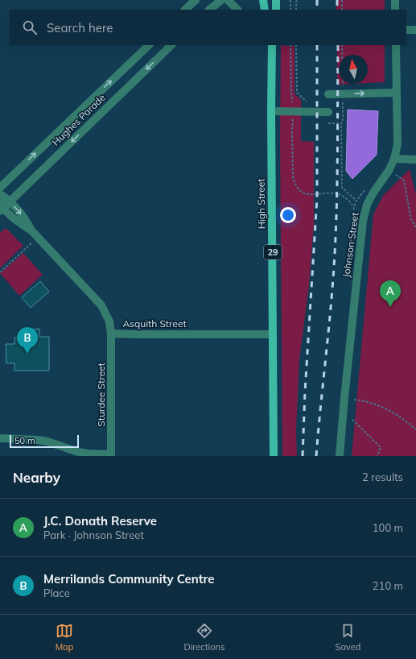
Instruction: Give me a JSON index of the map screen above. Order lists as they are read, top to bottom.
{
  "streets": {
    "main road": ["High Street", "29"],
    "street": [
      "Hughes Parade",
      "Johnson Street",
      "Asquith Street",
      "Sturdee Street"
    ]
  },
  "crossings": [
    ["Hughes Parade", "Asquith Street"],
    ["High Street", "Asquith Street"],
    ["Asquith Street", "Sturdee Street"]
  ],
  "scale_bar": "50 m",
  "north": "top",
  "page": {
    "search": "Search here",
    "pins": ["A", "B"],
    "scale": "50 m",
    "heading": ["Nearby", "2 results"],
    "list": [
      {
        "mark": "A",
        "name": "J.C. Donath Reserve",
        "note": "Park · Johnson Street",
        "value": "100 m"
      },
      {
        "mark": "B",
        "name": "Merrilands Community Centre",
        "note": "Place",
        "value": "210 m"
      }
    ],
    "nav": ["Map", "Directions", "Saved"]
  }
}
